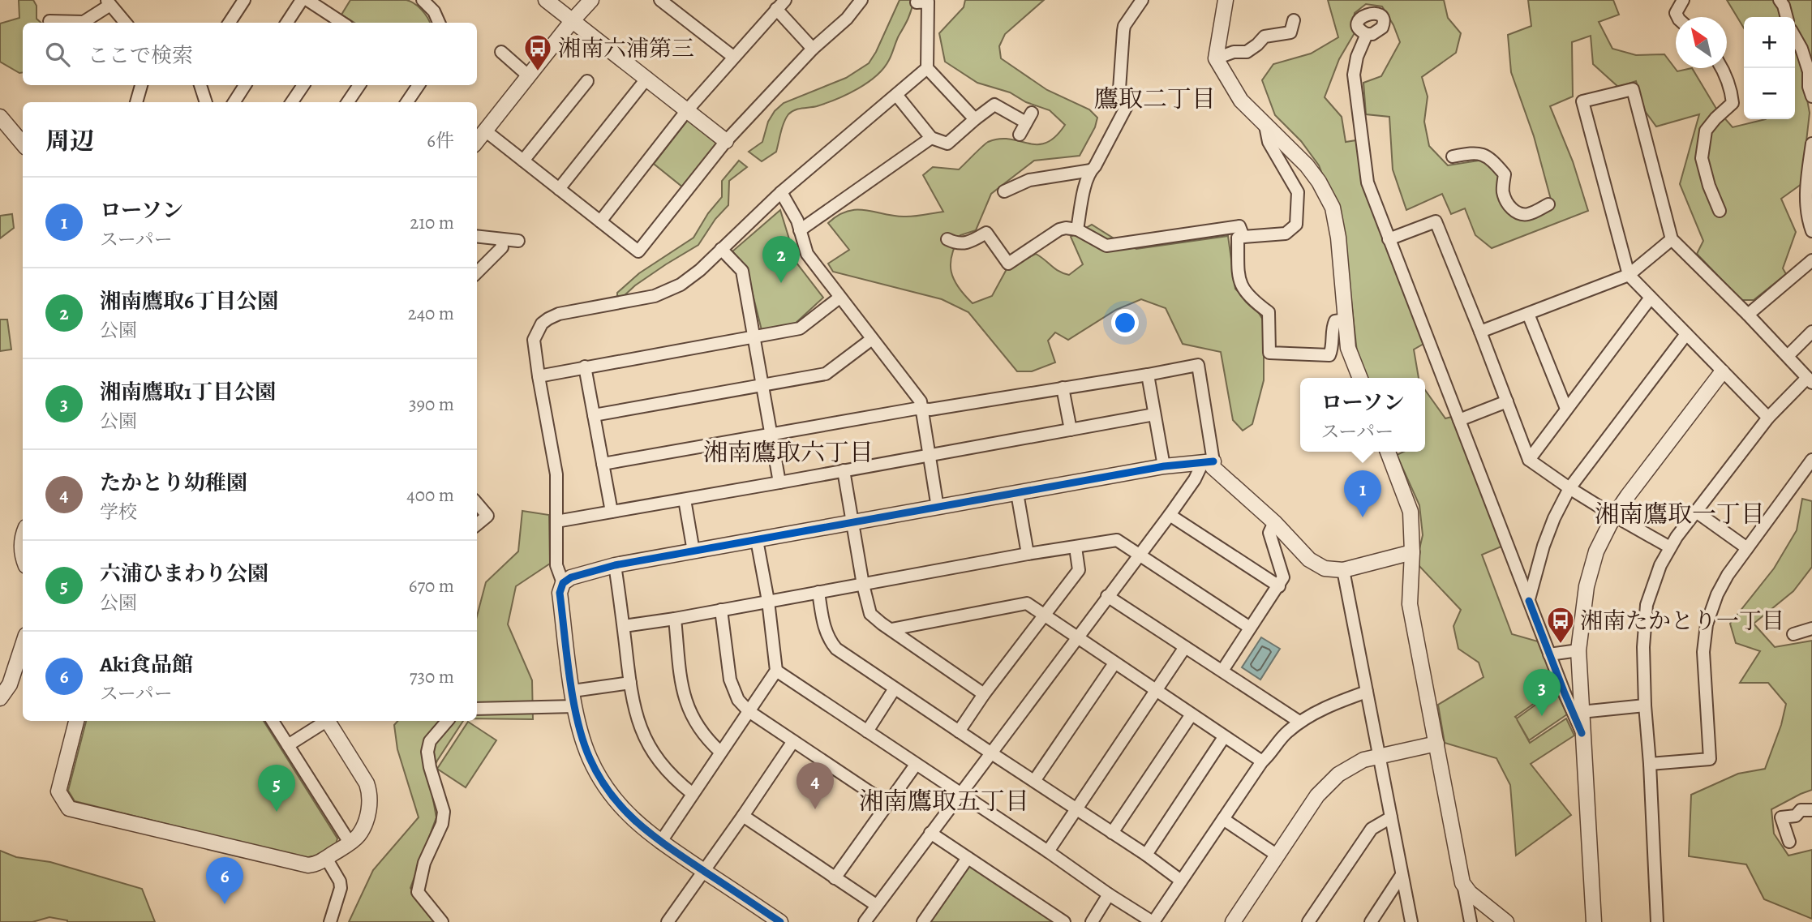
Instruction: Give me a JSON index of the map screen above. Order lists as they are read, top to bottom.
{
  "districts": [
    "鷹取二丁目",
    "湘南鷹取六丁目",
    "湘南鷹取一丁目",
    "湘南鷹取五丁目"
  ],
  "places": {
    "bus stop": ["湘南六浦第三", "湘南たかとり一丁目"]
  },
  "north": "top left",
  "page": {
    "map_buttons": ["+", "−"],
    "search": "ここで検索",
    "heading": ["周辺", "6件"],
    "list": [
      {
        "mark": "1",
        "name": "ローソン",
        "note": "スーパー",
        "value": "210 m"
      },
      {
        "mark": "2",
        "name": "湘南鷹取6丁目公園",
        "note": "公園",
        "value": "240 m"
      },
      {
        "mark": "3",
        "name": "湘南鷹取1丁目公園",
        "note": "公園",
        "value": "390 m"
      },
      {
        "mark": "4",
        "name": "たかとり幼稚園",
        "note": "学校",
        "value": "400 m"
      },
      {
        "mark": "5",
        "name": "六浦ひまわり公園",
        "note": "公園",
        "value": "670 m"
      },
      {
        "mark": "6",
        "name": "Aki食品館",
        "note": "スーパー",
        "value": "730 m"
      }
    ],
    "pins": [
      "2",
      "1",
      "3",
      "4",
      "5",
      "6"
    ],
    "popup": ["ローソン", "スーパー"]
  }
}
